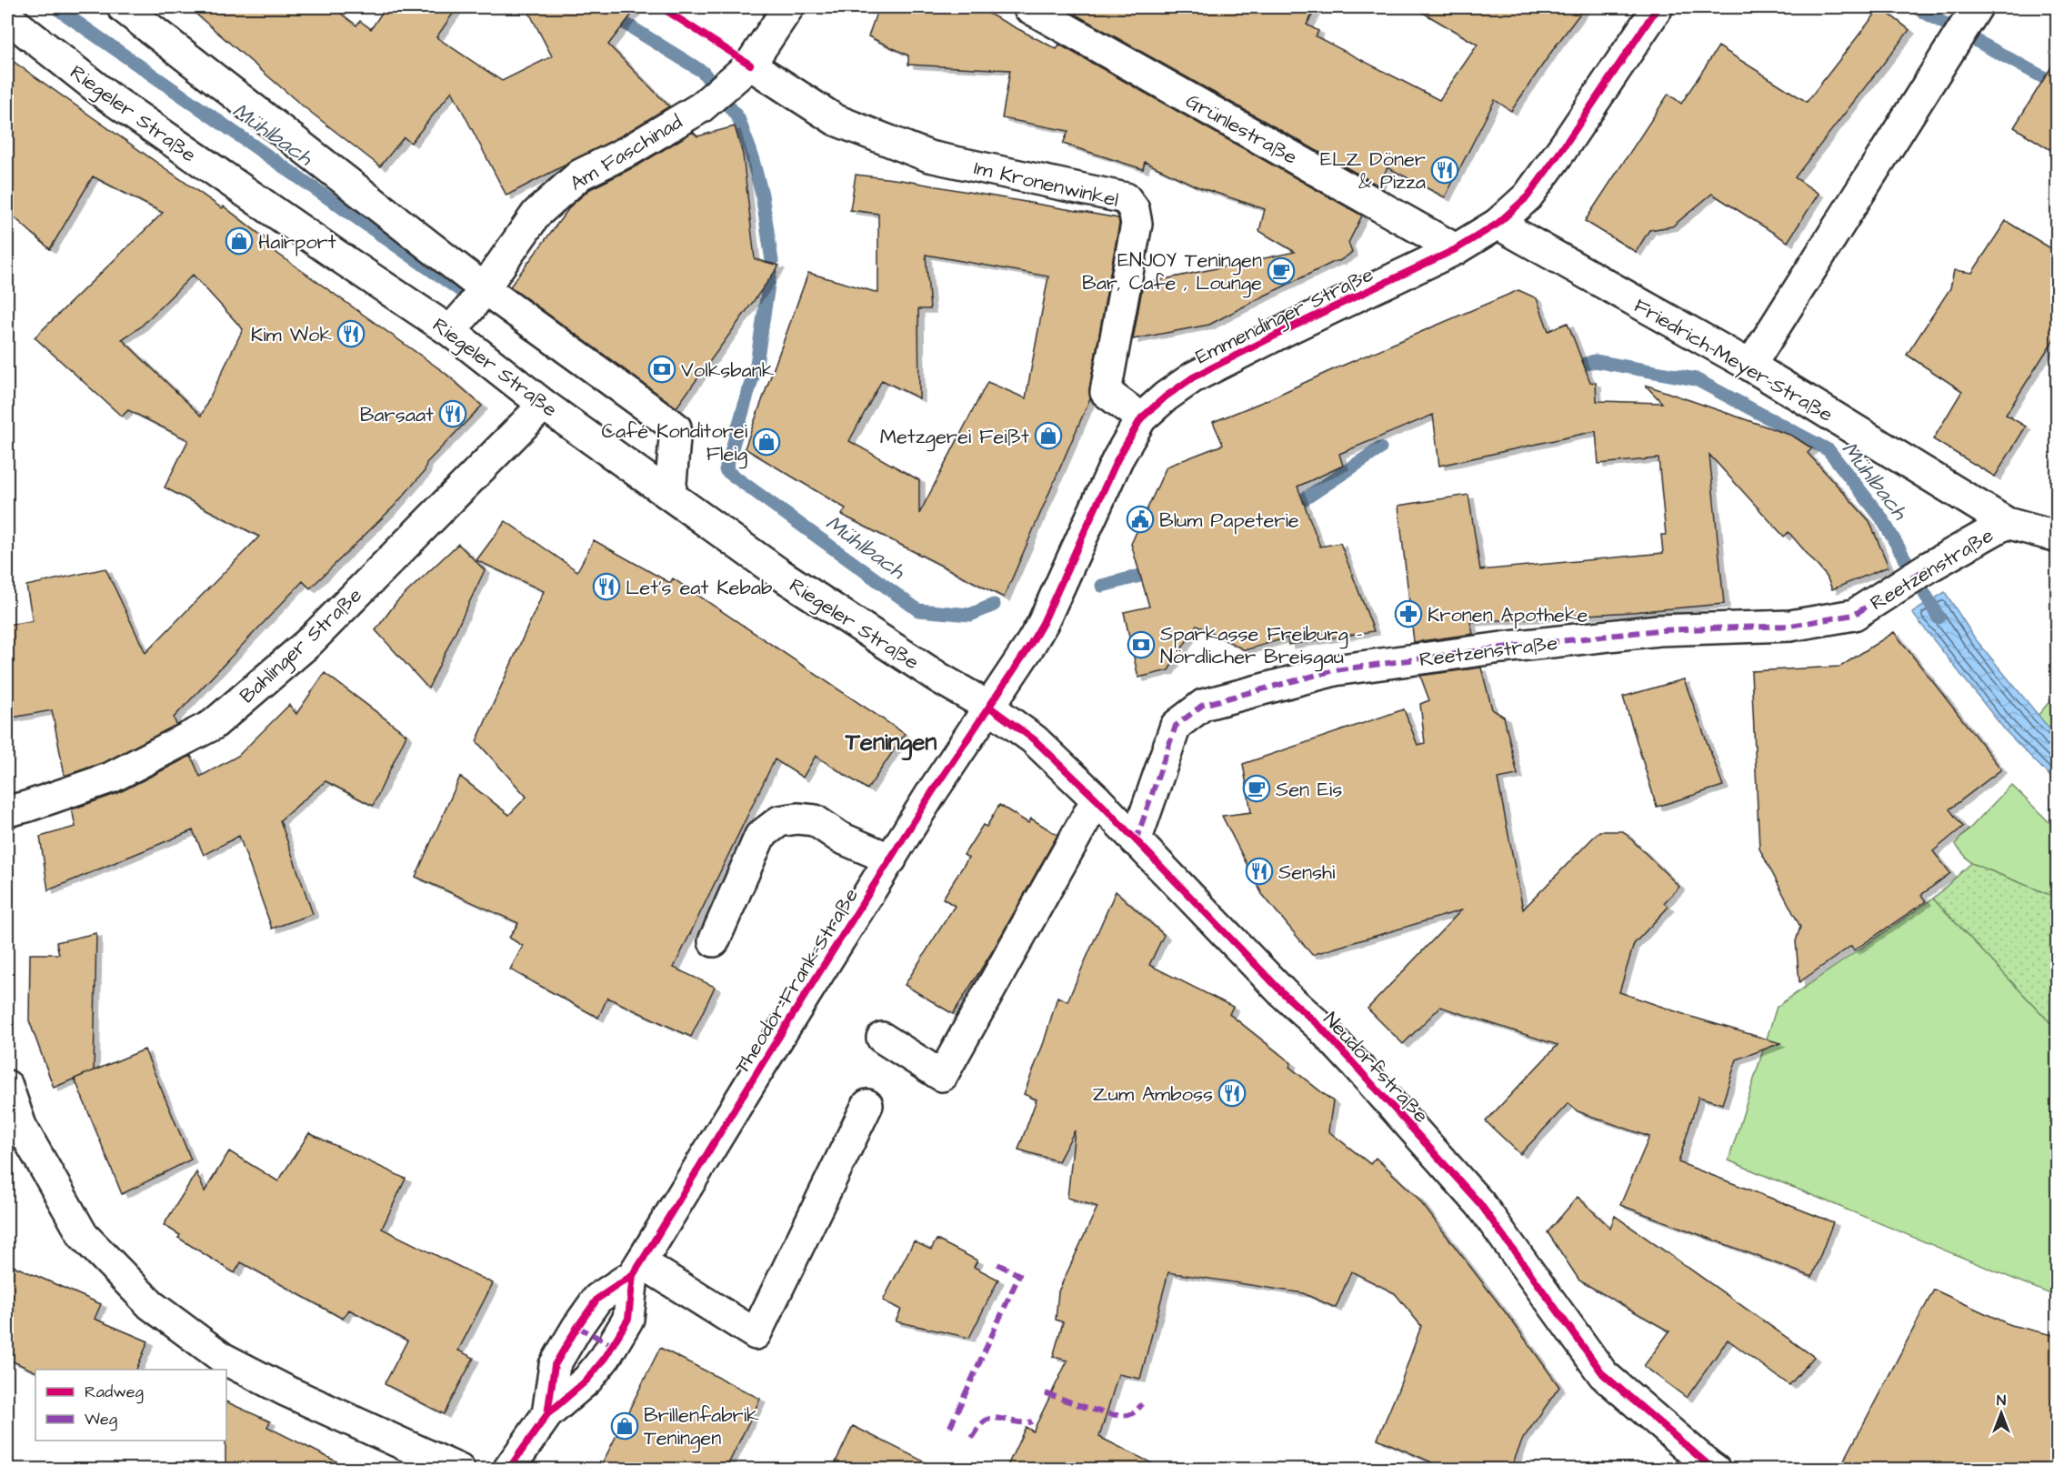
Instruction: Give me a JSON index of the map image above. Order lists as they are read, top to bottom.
{
  "streets": {
    "street": [
      "Riegeler Straße",
      "Grünlestraße",
      "Am Faschinad",
      "Im Kronenwinkel",
      "Emmendinger Straße",
      "Friedrich-Meyer-Straße",
      "Reetzenstraße",
      "Bahlinger Straße",
      "Theodor-Frank-Straße",
      "Neudorfstraße"
    ]
  },
  "crossings": [
    ["Riegeler Straße", "Am Faschinad"],
    ["Riegeler Straße", "Emmendinger Straße"],
    ["Riegeler Straße", "Bahlinger Straße"],
    ["Riegeler Straße", "Theodor-Frank-Straße"],
    ["Riegeler Straße", "Neudorfstraße"],
    ["Grünlestraße", "Emmendinger Straße"],
    ["Am Faschinad", "Im Kronenwinkel"],
    ["Im Kronenwinkel", "Emmendinger Straße"],
    ["Emmendinger Straße", "Friedrich-Meyer-Straße"],
    ["Emmendinger Straße", "Theodor-Frank-Straße"],
    ["Emmendinger Straße", "Neudorfstraße"],
    ["Friedrich-Meyer-Straße", "Reetzenstraße"],
    ["Reetzenstraße", "Neudorfstraße"],
    ["Theodor-Frank-Straße", "Neudorfstraße"]
  ],
  "districts": ["Teningen"],
  "water": ["Mühlbach"],
  "places": {
    "restaurant": [
      "ELZ Döner & Pizza",
      "Kim Wok",
      "Barsaat",
      "Let's eat Kebab",
      "Senshi",
      "Zum Amboss"
    ],
    "shop": [
      "Hairport",
      "Metzgerei Feißt",
      "Café Konditorei Fleig",
      "Brillenfabrik Teningen"
    ],
    "cafe": ["ENJOY Teningen Bar, Cafe , Lounge", "Sen Eis"],
    "bank": ["Volksbank", "Sparkasse Freiburg - Nördlicher Breisgau"],
    "public building": ["Blum Papeterie"],
    "pharmacy": ["Kronen Apotheke"]
  },
  "legend": ["Radweg", "Weg"],
  "north": "top"
}
